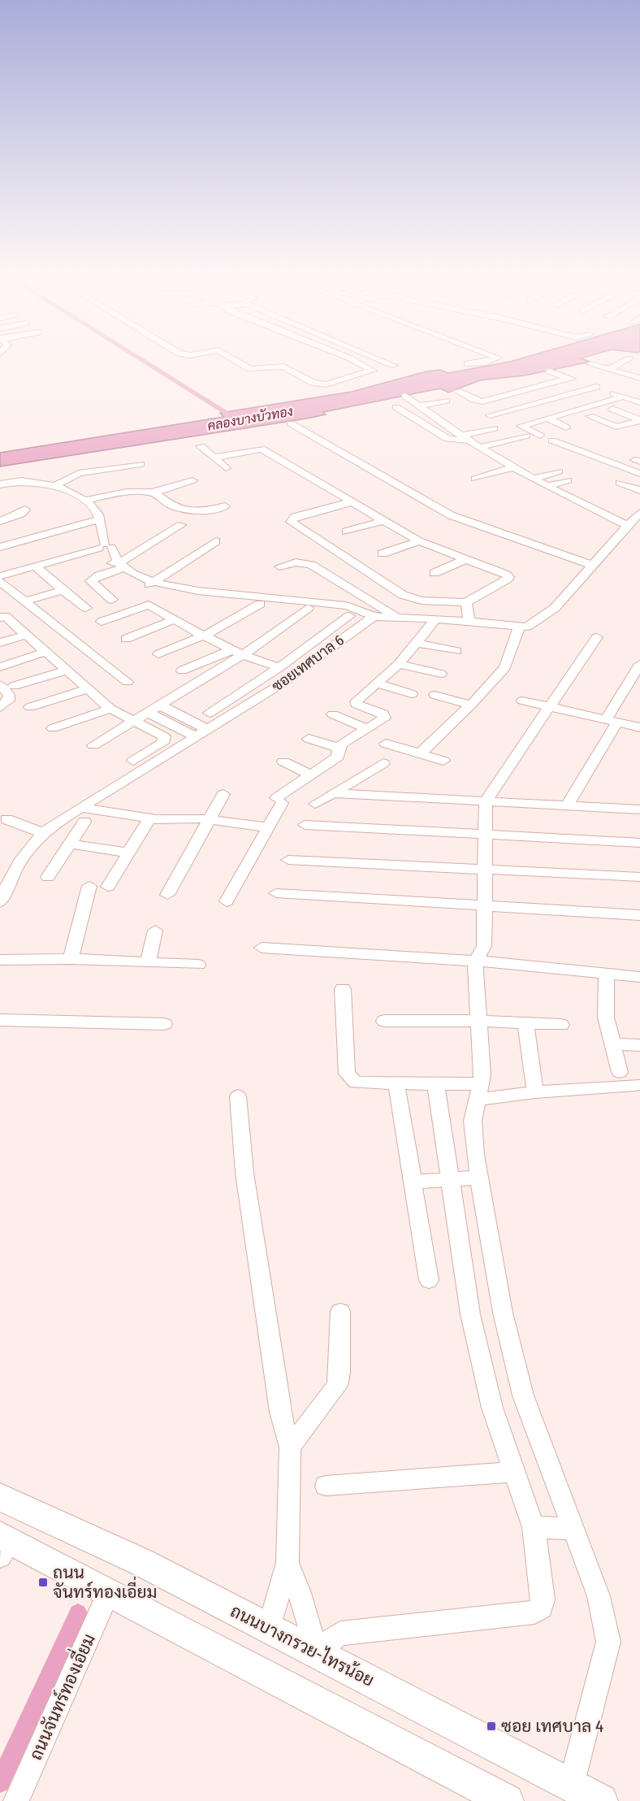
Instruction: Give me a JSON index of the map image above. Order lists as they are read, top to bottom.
{
  "streets": {
    "main road": ["ถนนบางกรวย-ไทรน้อย"],
    "street": ["ซอยเทศบาล 6", "ถนนจันทร์ทองเอี่ยม"]
  },
  "water": ["คลองบางบัวทอง"],
  "places": {
    "transit": ["ถนน จันทร์ทองเอี่ยม", "ซอย เทศบาล 4"]
  }
}
